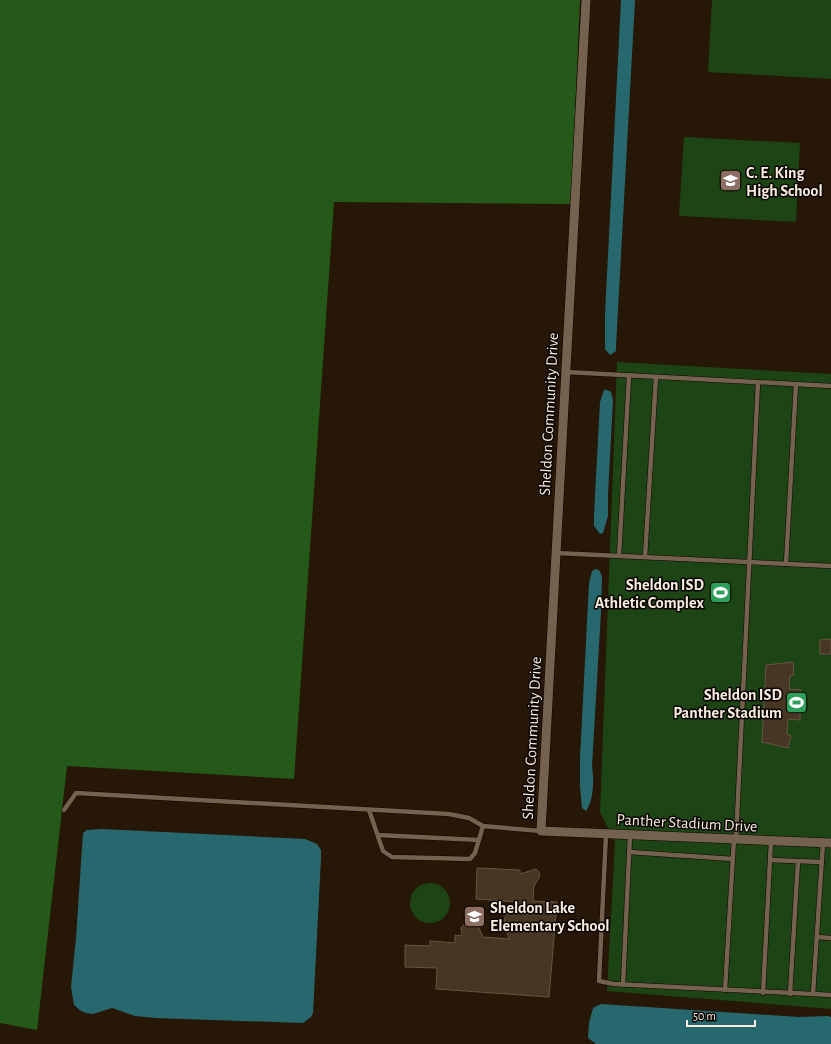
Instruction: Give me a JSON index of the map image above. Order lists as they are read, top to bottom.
{
  "streets": {
    "street": ["Sheldon Community Drive", "Panther Stadium Drive"]
  },
  "crossings": [
    ["Sheldon Community Drive", "Panther Stadium Drive"]
  ],
  "places": {
    "school or university": ["C. E. King High School", "Sheldon Lake Elementary School"],
    "sports": ["Sheldon ISD Athletic Complex", "Sheldon ISD Panther Stadium"]
  },
  "scale_bar": "50 m"
}
